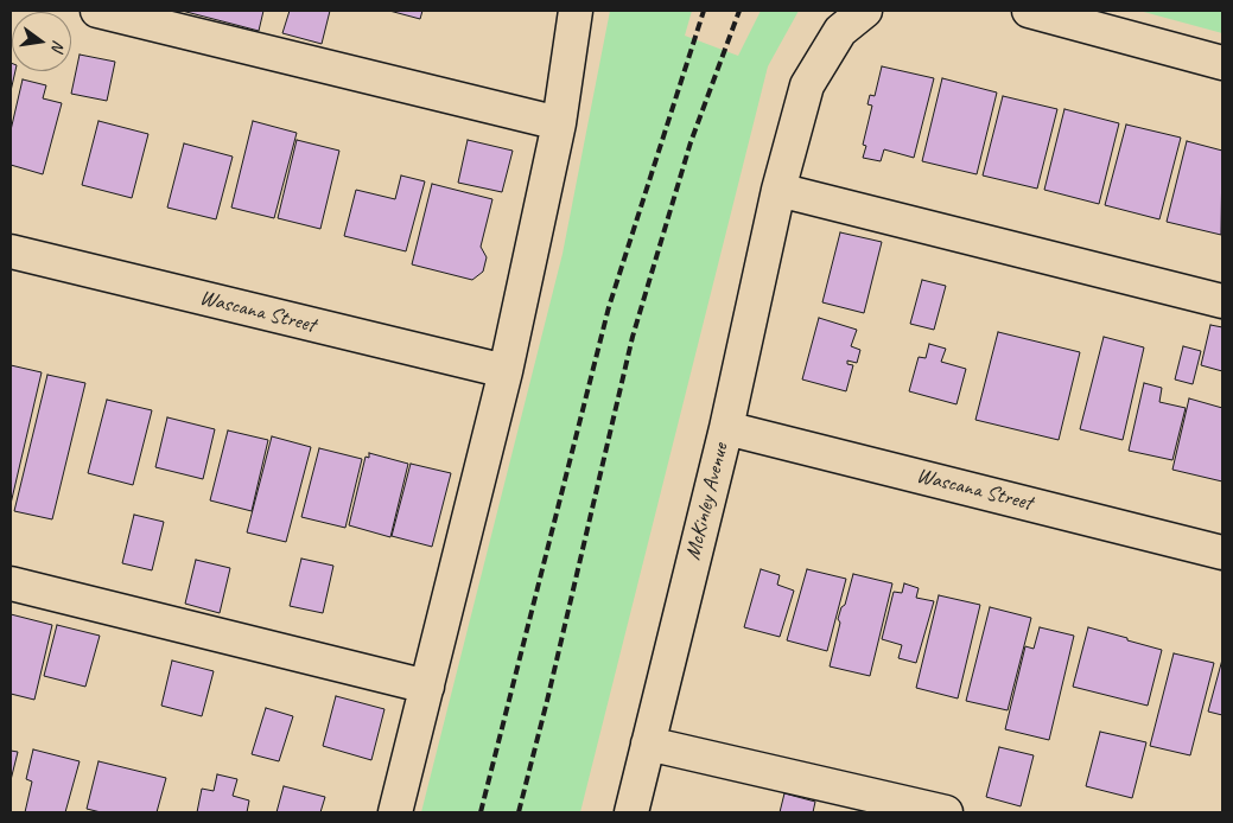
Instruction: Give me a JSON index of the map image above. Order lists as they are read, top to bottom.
{
  "streets": {
    "street": ["Wascana Street", "McKinley Avenue"]
  },
  "crossings": [
    ["Wascana Street", "McKinley Avenue"]
  ],
  "north": "right"
}
